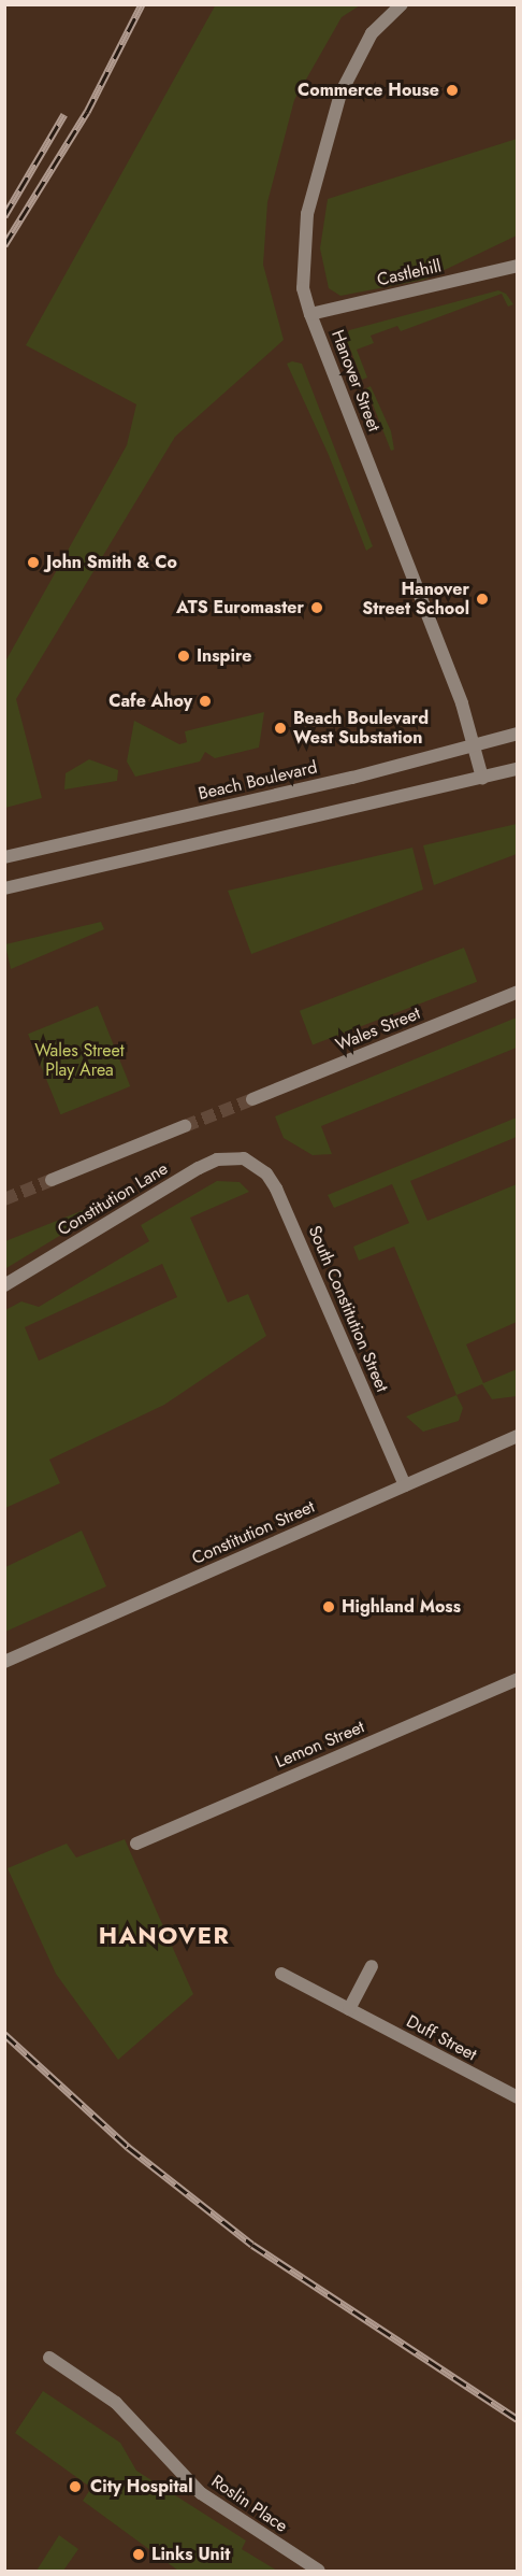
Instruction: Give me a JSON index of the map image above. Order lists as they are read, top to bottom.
{
  "streets": {
    "street": [
      "Castlehill",
      "Hanover Street",
      "Beach Boulevard",
      "Wales Street",
      "Constitution Lane",
      "South Constitution Street",
      "Constitution Street",
      "Lemon Street",
      "Duff Street",
      "Roslin Place"
    ]
  },
  "crossings": [
    ["Castlehill", "Hanover Street"],
    ["Hanover Street", "Beach Boulevard"],
    ["Constitution Lane", "South Constitution Street"],
    ["South Constitution Street", "Constitution Street"]
  ],
  "districts": ["HANOVER"],
  "parks": ["Wales Street Play Area"],
  "places": [
    "Commerce House",
    "John Smith & Co",
    "Hanover Street School",
    "ATS Euromaster",
    "Inspire",
    "Cafe Ahoy",
    "Beach Boulevard West Substation",
    "Highland Moss",
    "City Hospital",
    "Links Unit"
  ]
}
